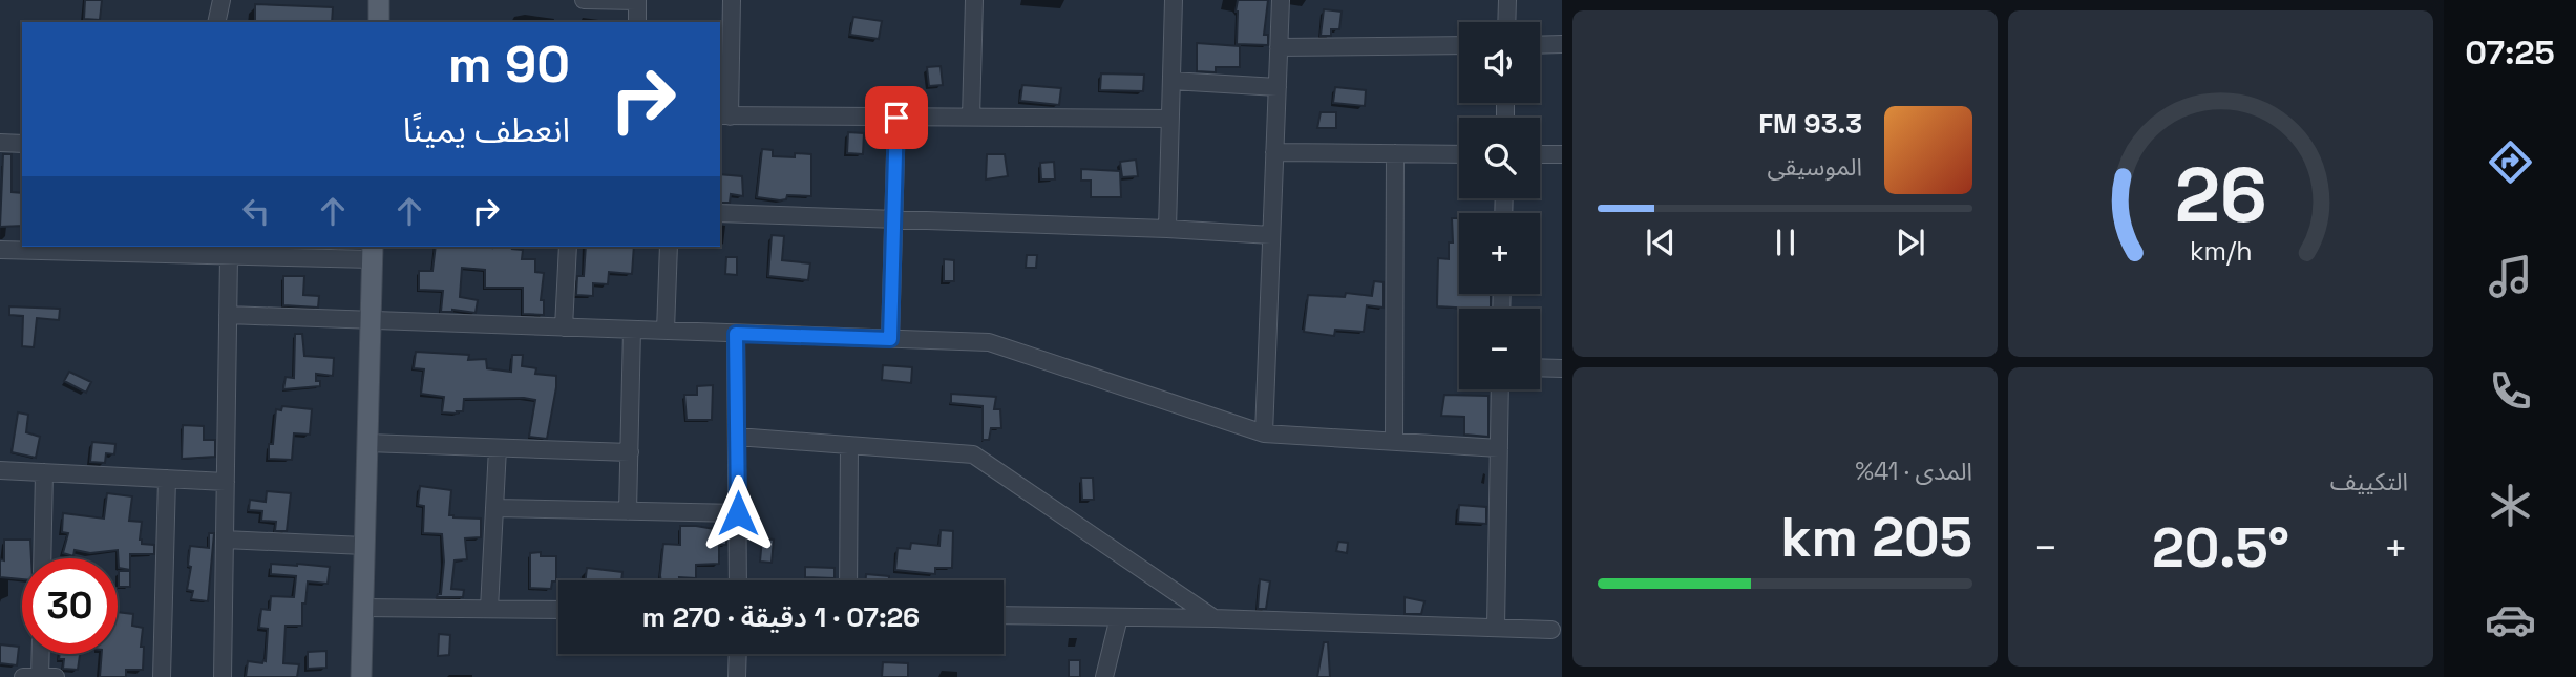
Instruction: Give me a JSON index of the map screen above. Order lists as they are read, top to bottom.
{
  "page": {
    "tabs": "07:25",
    "map_buttons": ["+", "−"],
    "turn": ["90 m", "انعطف يمينًا"],
    "song": ["93.3 FM", "الموسيقى"],
    "tile": [
      "التكييف",
      ["المدى · 41%", "205 km"]
    ],
    "heat": ["−", "20.5°", "+"],
    "limit": "30",
    "trip": "07:26 · 1 دقيقة · 270 m",
    "gauge": ["26", "km/h"]
  }
}
